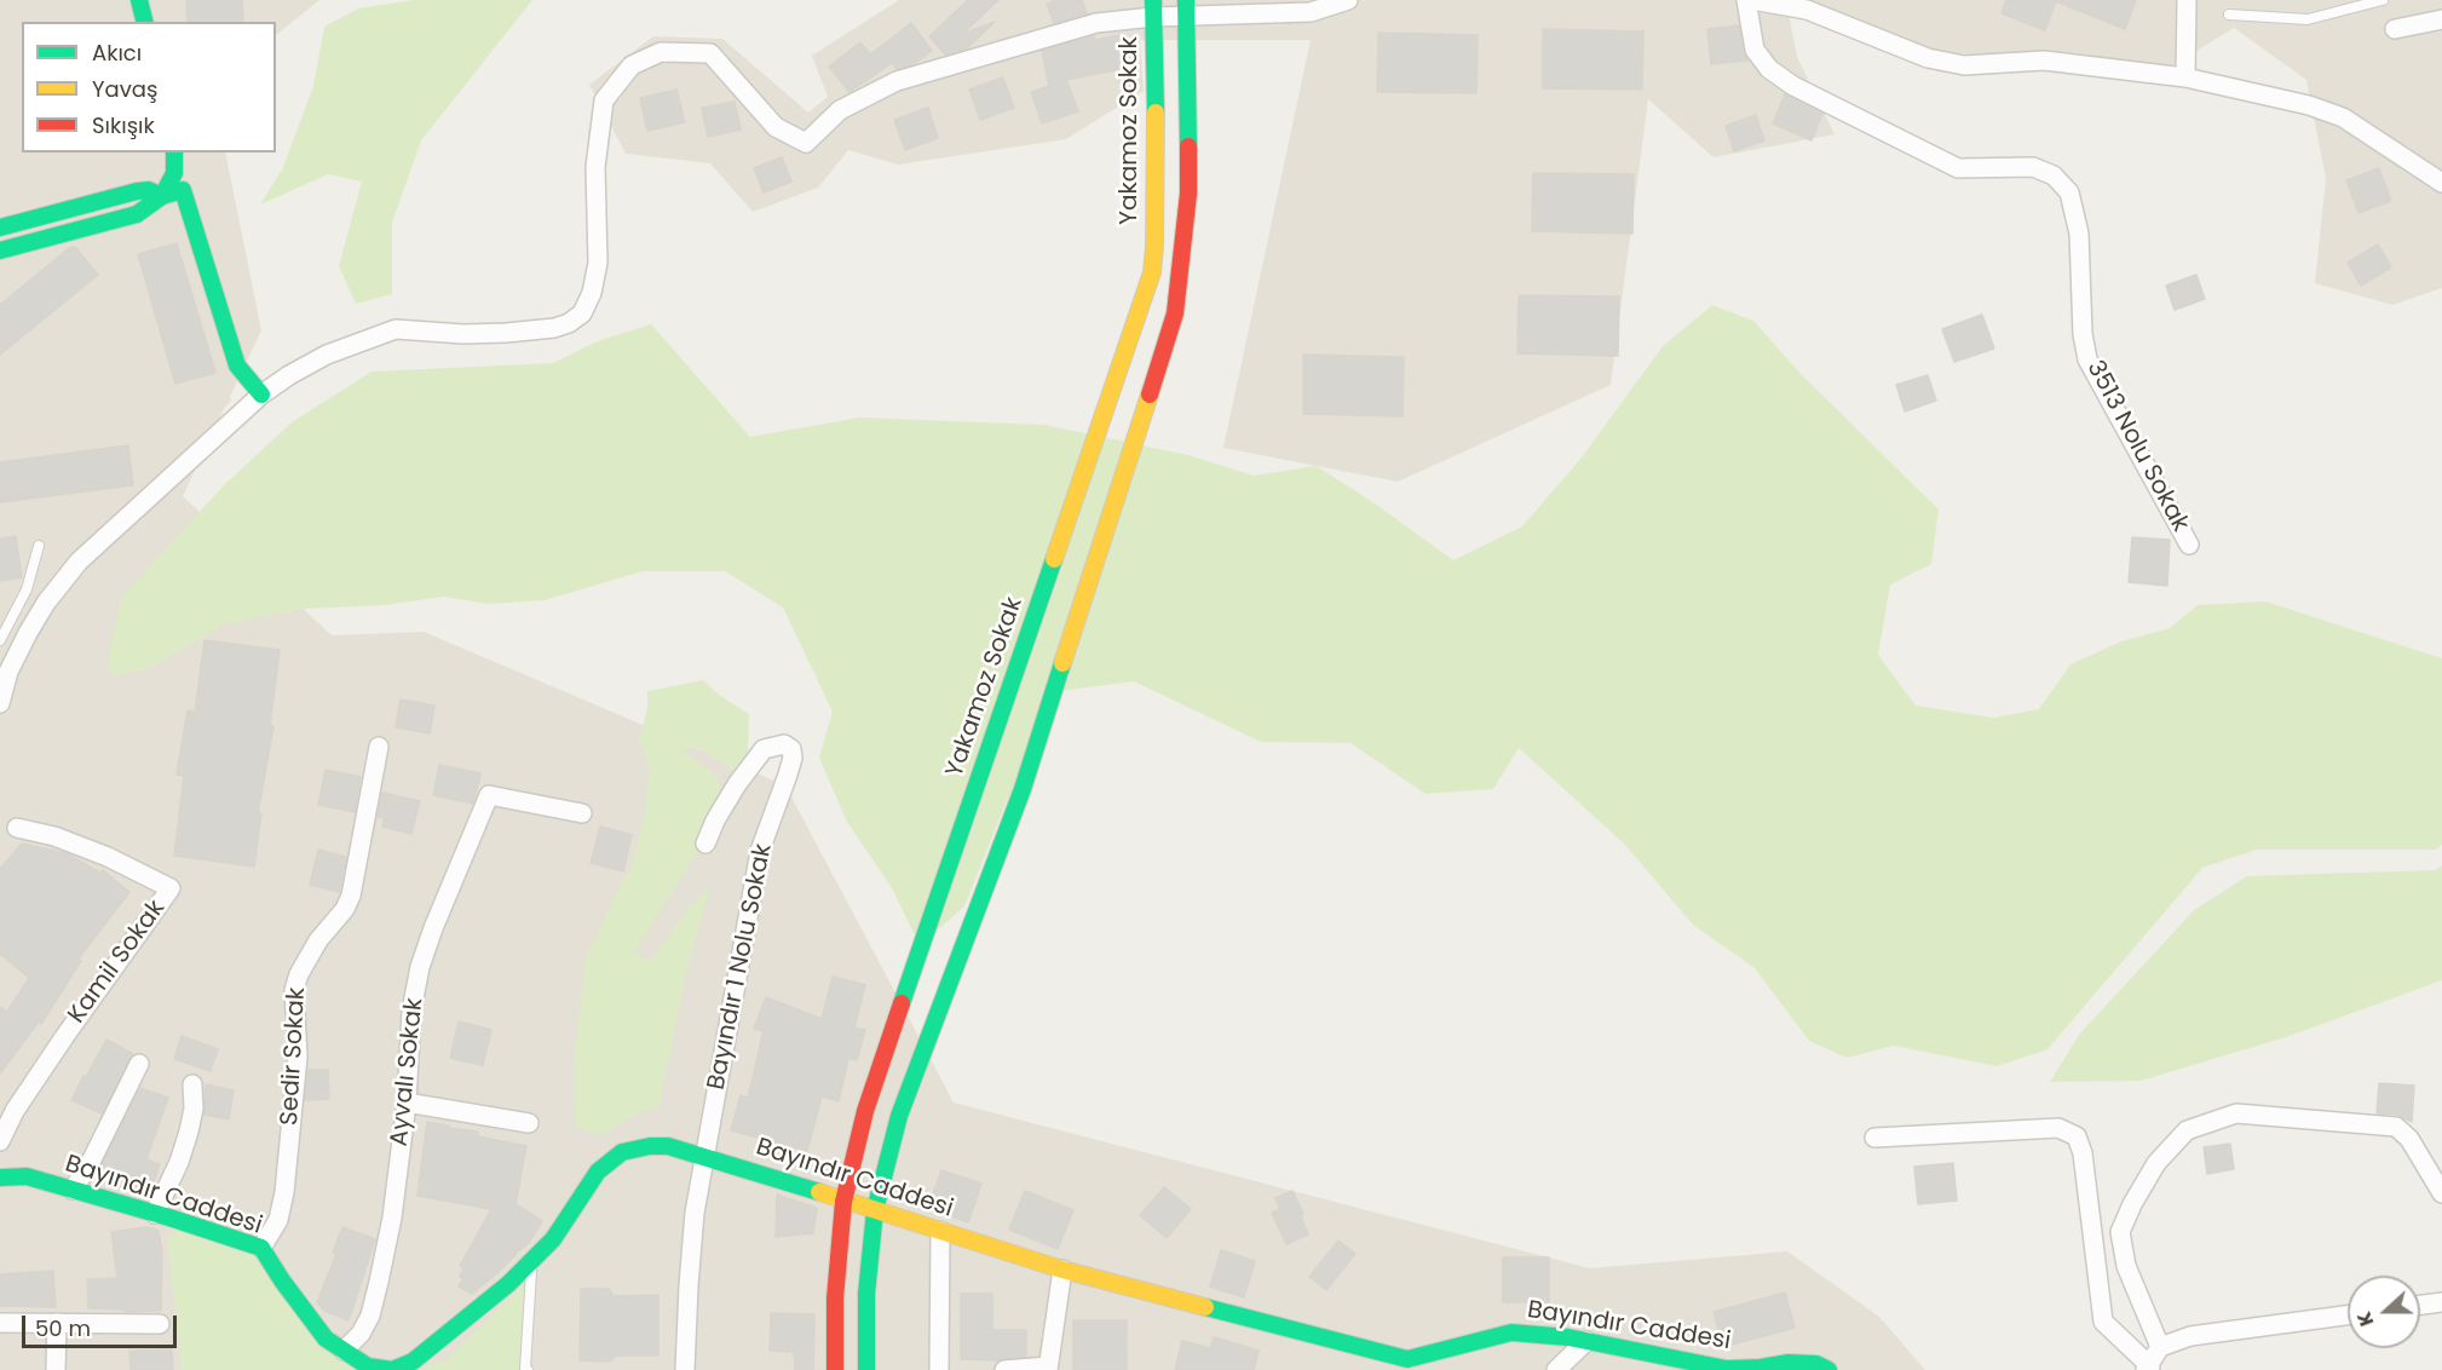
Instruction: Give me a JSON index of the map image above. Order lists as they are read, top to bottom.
{
  "streets": {
    "main road": ["Yakamoz Sokak", "Bayındır Caddesi"],
    "street": [
      "3513 Nolu Sokak",
      "Kamil Sokak",
      "Bayındır 1 Nolu Sokak",
      "Sedir Sokak",
      "Ayvalı Sokak"
    ]
  },
  "crossings": [
    ["Yakamoz Sokak", "Bayındır Caddesi"],
    ["Bayındır 1 Nolu Sokak", "Bayındır Caddesi"],
    ["Sedir Sokak", "Bayındır Caddesi"],
    ["Ayvalı Sokak", "Bayındır Caddesi"]
  ],
  "legend": ["Akıcı", "Yavaş", "Sıkışık"],
  "scale_bar": "50 m",
  "north": "left"
}
